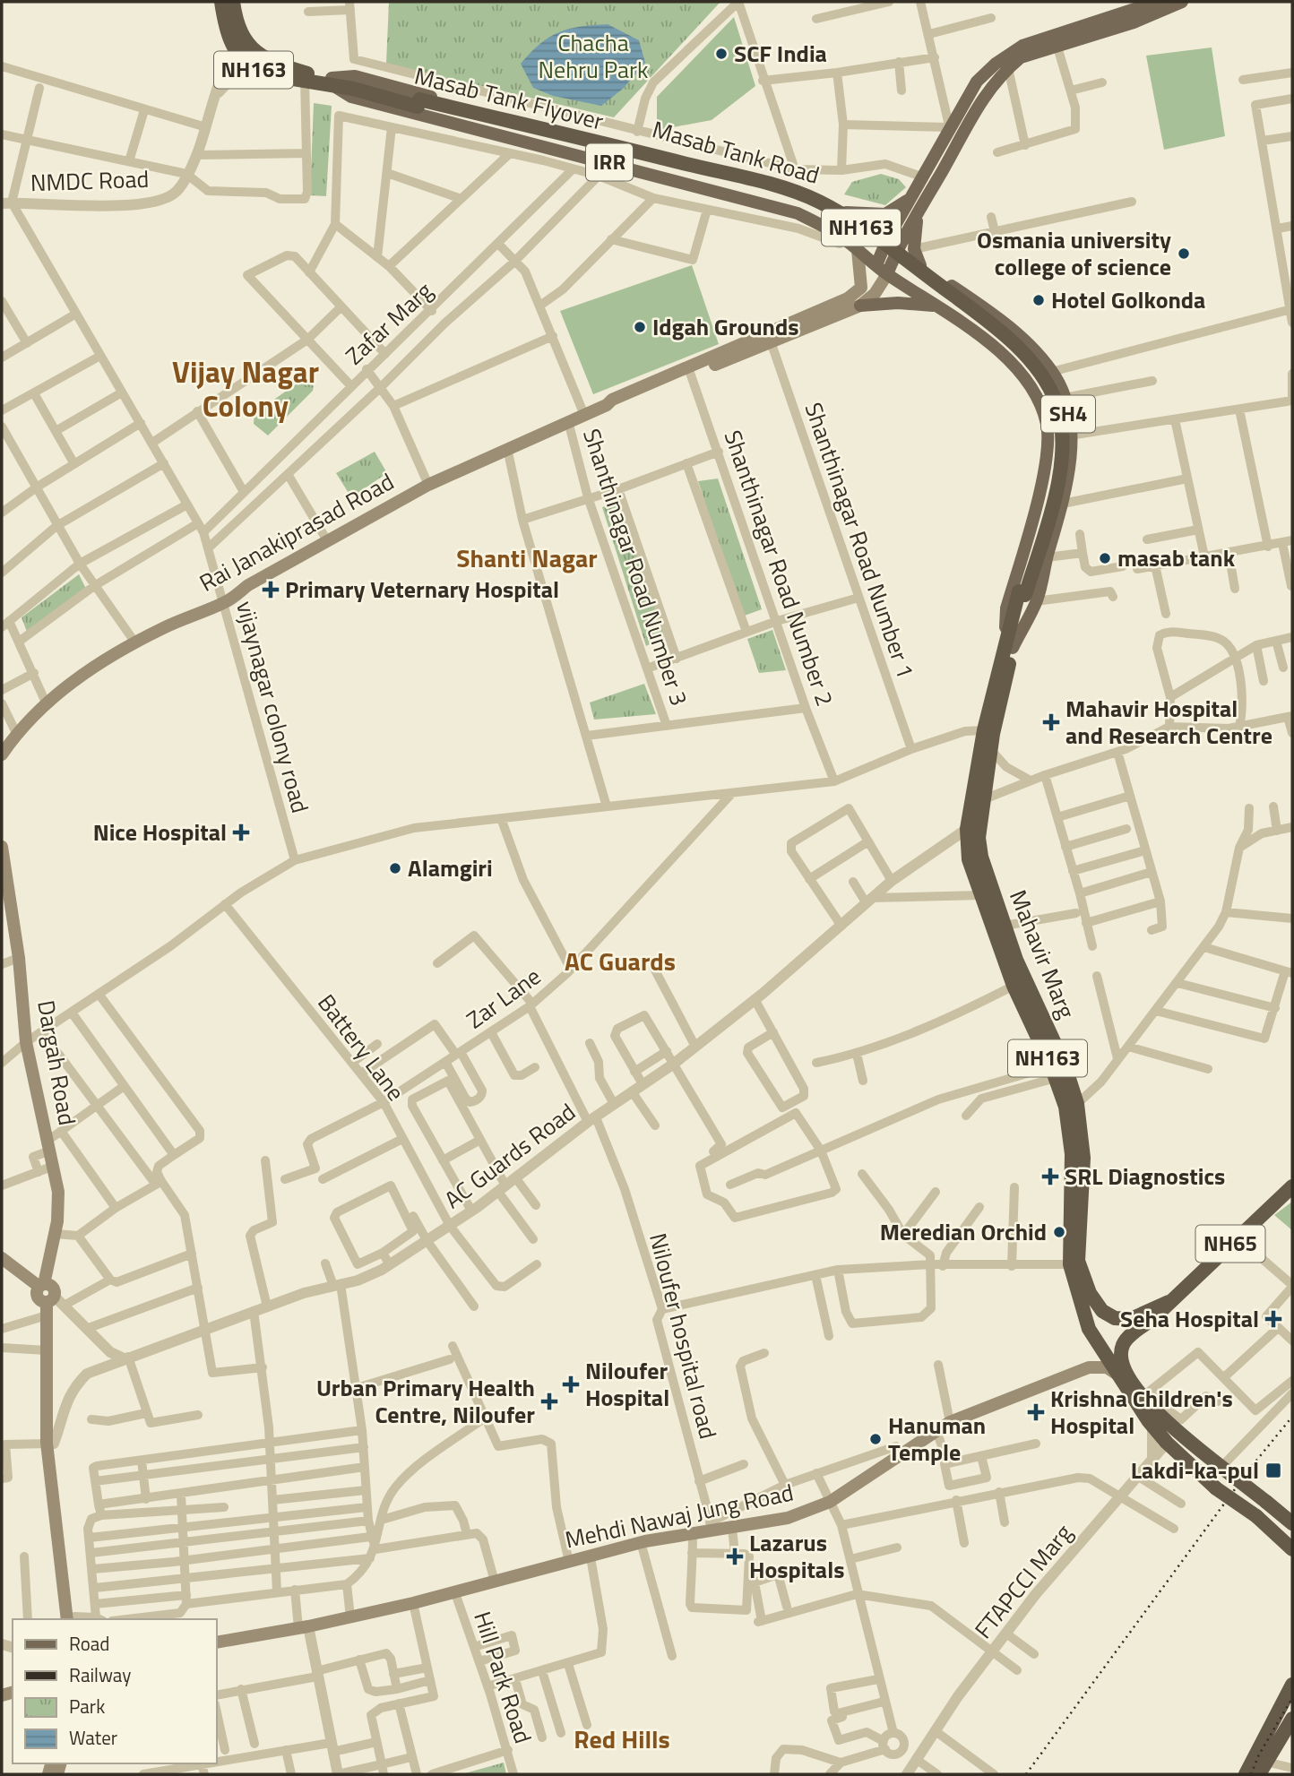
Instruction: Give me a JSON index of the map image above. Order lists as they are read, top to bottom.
{
  "streets": {
    "highway": [
      "NH163",
      "Masab Tank Flyover",
      "Mahavir Marg",
      "NH65"
    ],
    "main road": [
      "Masab Tank Road",
      "IRR",
      "SH4",
      "Rai Janakiprasad Road",
      "Dargah Road",
      "Mehdi Nawaj Jung Road"
    ],
    "street": [
      "NMDC Road",
      "Zafar Marg",
      "Shanthinagar Road Number 1",
      "Shanthinagar Road Number 3",
      "Shanthinagar Road Number 2",
      "vijaynagar colony road",
      "Zar Lane",
      "Battery Lane",
      "AC Guards Road",
      "Niloufer hospital road",
      "FTAPCCI Marg",
      "Hill Park Road"
    ]
  },
  "crossings": [
    ["NH163", "Masab Tank Flyover"],
    ["NH163", "Masab Tank Road"],
    ["NH163", "NMDC Road"],
    ["NH163", "Mahavir Marg"],
    ["NH163", "NH65"],
    ["NH163", "FTAPCCI Marg"],
    ["Masab Tank Flyover", "Masab Tank Road"],
    ["Masab Tank Flyover", "Mahavir Marg"],
    ["Masab Tank Road", "IRR"],
    ["Masab Tank Road", "Mahavir Marg"],
    ["NMDC Road", "vijaynagar colony road"],
    ["Zafar Marg", "vijaynagar colony road"],
    ["Rai Janakiprasad Road", "Shanthinagar Road Number 3"],
    ["Rai Janakiprasad Road", "Shanthinagar Road Number 2"],
    ["Rai Janakiprasad Road", "vijaynagar colony road"],
    ["Mahavir Marg", "AC Guards Road"],
    ["Mahavir Marg", "NH65"],
    ["Zar Lane", "Battery Lane"],
    ["Zar Lane", "Niloufer hospital road"],
    ["Battery Lane", "AC Guards Road"],
    ["AC Guards Road", "Niloufer hospital road"],
    ["Niloufer hospital road", "Mehdi Nawaj Jung Road"],
    ["Mehdi Nawaj Jung Road", "Hill Park Road"]
  ],
  "districts": [
    "Vijay Nagar Colony",
    "Shanti Nagar",
    "AC Guards",
    "Red Hills"
  ],
  "parks": ["Chacha Nehru Park"],
  "places": {
    "other": [
      "SCF India",
      "Osmania university college of science",
      "Hotel Golkonda",
      "Idgah Grounds",
      "masab tank",
      "Alamgiri",
      "Meredian Orchid",
      "Hanuman Temple"
    ],
    "health": [
      "Primary Veternary Hospital",
      "Mahavir Hospital and Research Centre",
      "Nice Hospital",
      "SRL Diagnostics",
      "Seha Hospital",
      "Niloufer Hospital",
      "Urban Primary Health Centre, Niloufer",
      "Krishna Children's Hospital",
      "Lazarus Hospitals"
    ],
    "transit": ["Lakdi-ka-pul"]
  },
  "legend": [
    "Road",
    "Railway",
    "Park",
    "Water"
  ]
}
